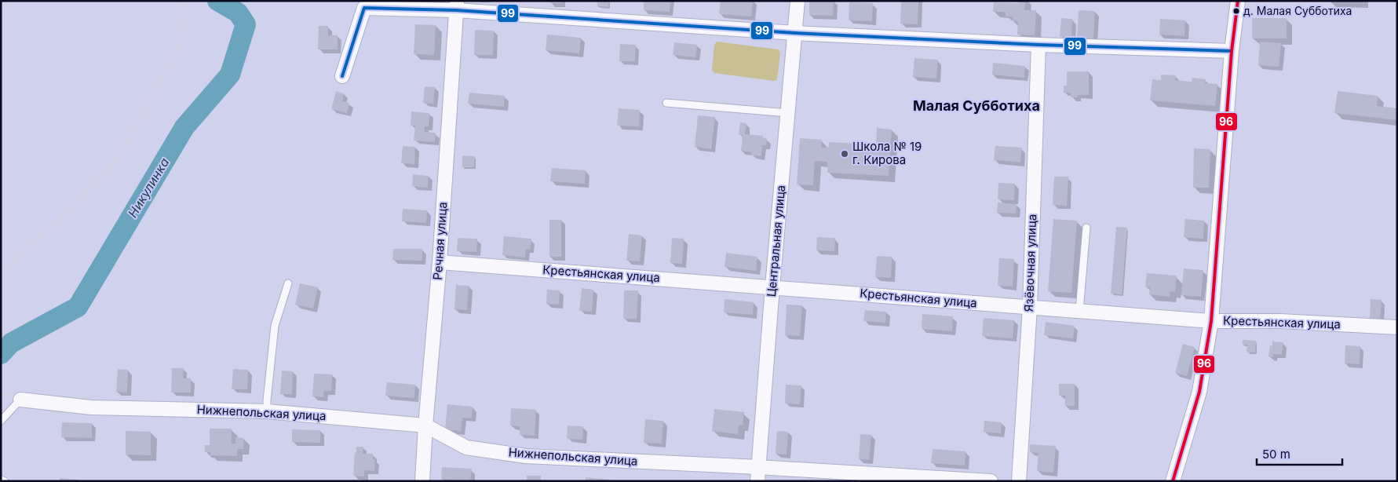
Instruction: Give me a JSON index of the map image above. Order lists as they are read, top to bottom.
{
  "streets": {
    "street": [
      "Речная улица",
      "Центральная улица",
      "Язёвочная улица",
      "Крестьянская улица",
      "Нижнепольская улица"
    ]
  },
  "crossings": [
    ["Речная улица", "Крестьянская улица"],
    ["Речная улица", "Нижнепольская улица"],
    ["Центральная улица", "Крестьянская улица"],
    ["Центральная улица", "Нижнепольская улица"],
    ["Язёвочная улица", "Крестьянская улица"]
  ],
  "districts": ["Малая Субботиха"],
  "water": ["Никулинка"],
  "places": ["д. Малая Субботиха", "Школа № 19 г. Кирова"],
  "lines": ["transit line 96", "transit line 99"],
  "scale_bar": "50 m"
}
